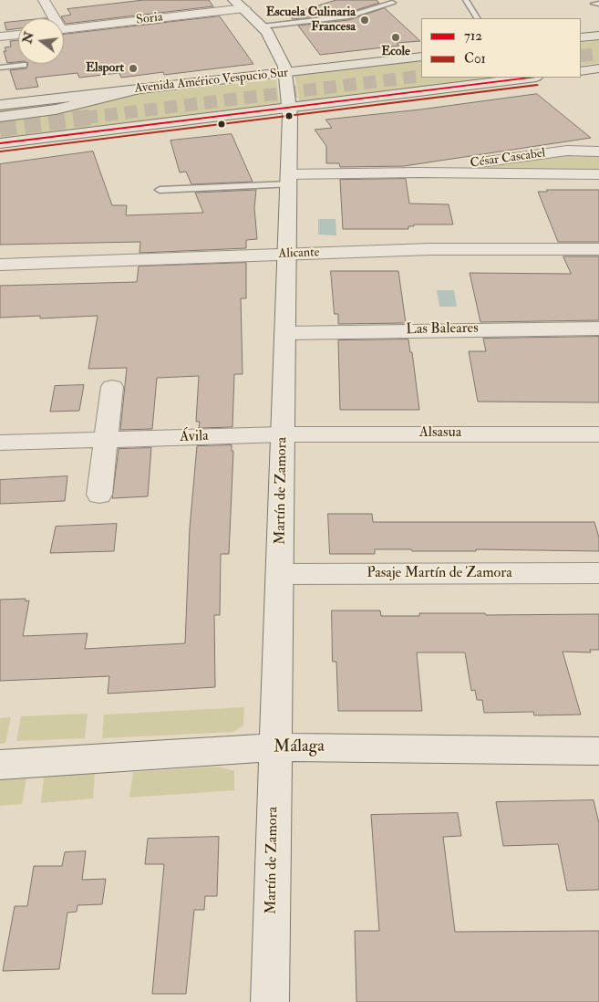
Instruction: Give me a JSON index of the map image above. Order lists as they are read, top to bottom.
{
  "streets": {
    "main road": ["Avenida Américo Vespucio Sur"],
    "street": [
      "Soria",
      "César Cascabel",
      "Alicante",
      "Las Baleares",
      "Alsasua",
      "Ávila",
      "Martín de Zamora",
      "Pasaje Martín de Zamora",
      "Málaga"
    ]
  },
  "crossings": [
    ["Soria", "Martín de Zamora"],
    ["Avenida Américo Vespucio Sur", "Martín de Zamora"],
    ["César Cascabel", "Martín de Zamora"],
    ["Alicante", "Martín de Zamora"],
    ["Las Baleares", "Martín de Zamora"],
    ["Alsasua", "Ávila"],
    ["Alsasua", "Martín de Zamora"],
    ["Ávila", "Martín de Zamora"],
    ["Martín de Zamora", "Pasaje Martín de Zamora"],
    ["Martín de Zamora", "Málaga"]
  ],
  "places": ["Escuela Culinaria Francesa", "Ecole", "Elsport"],
  "lines": ["transit line 712", "transit line C01"],
  "legend": ["712", "C01"],
  "north": "left"
}
